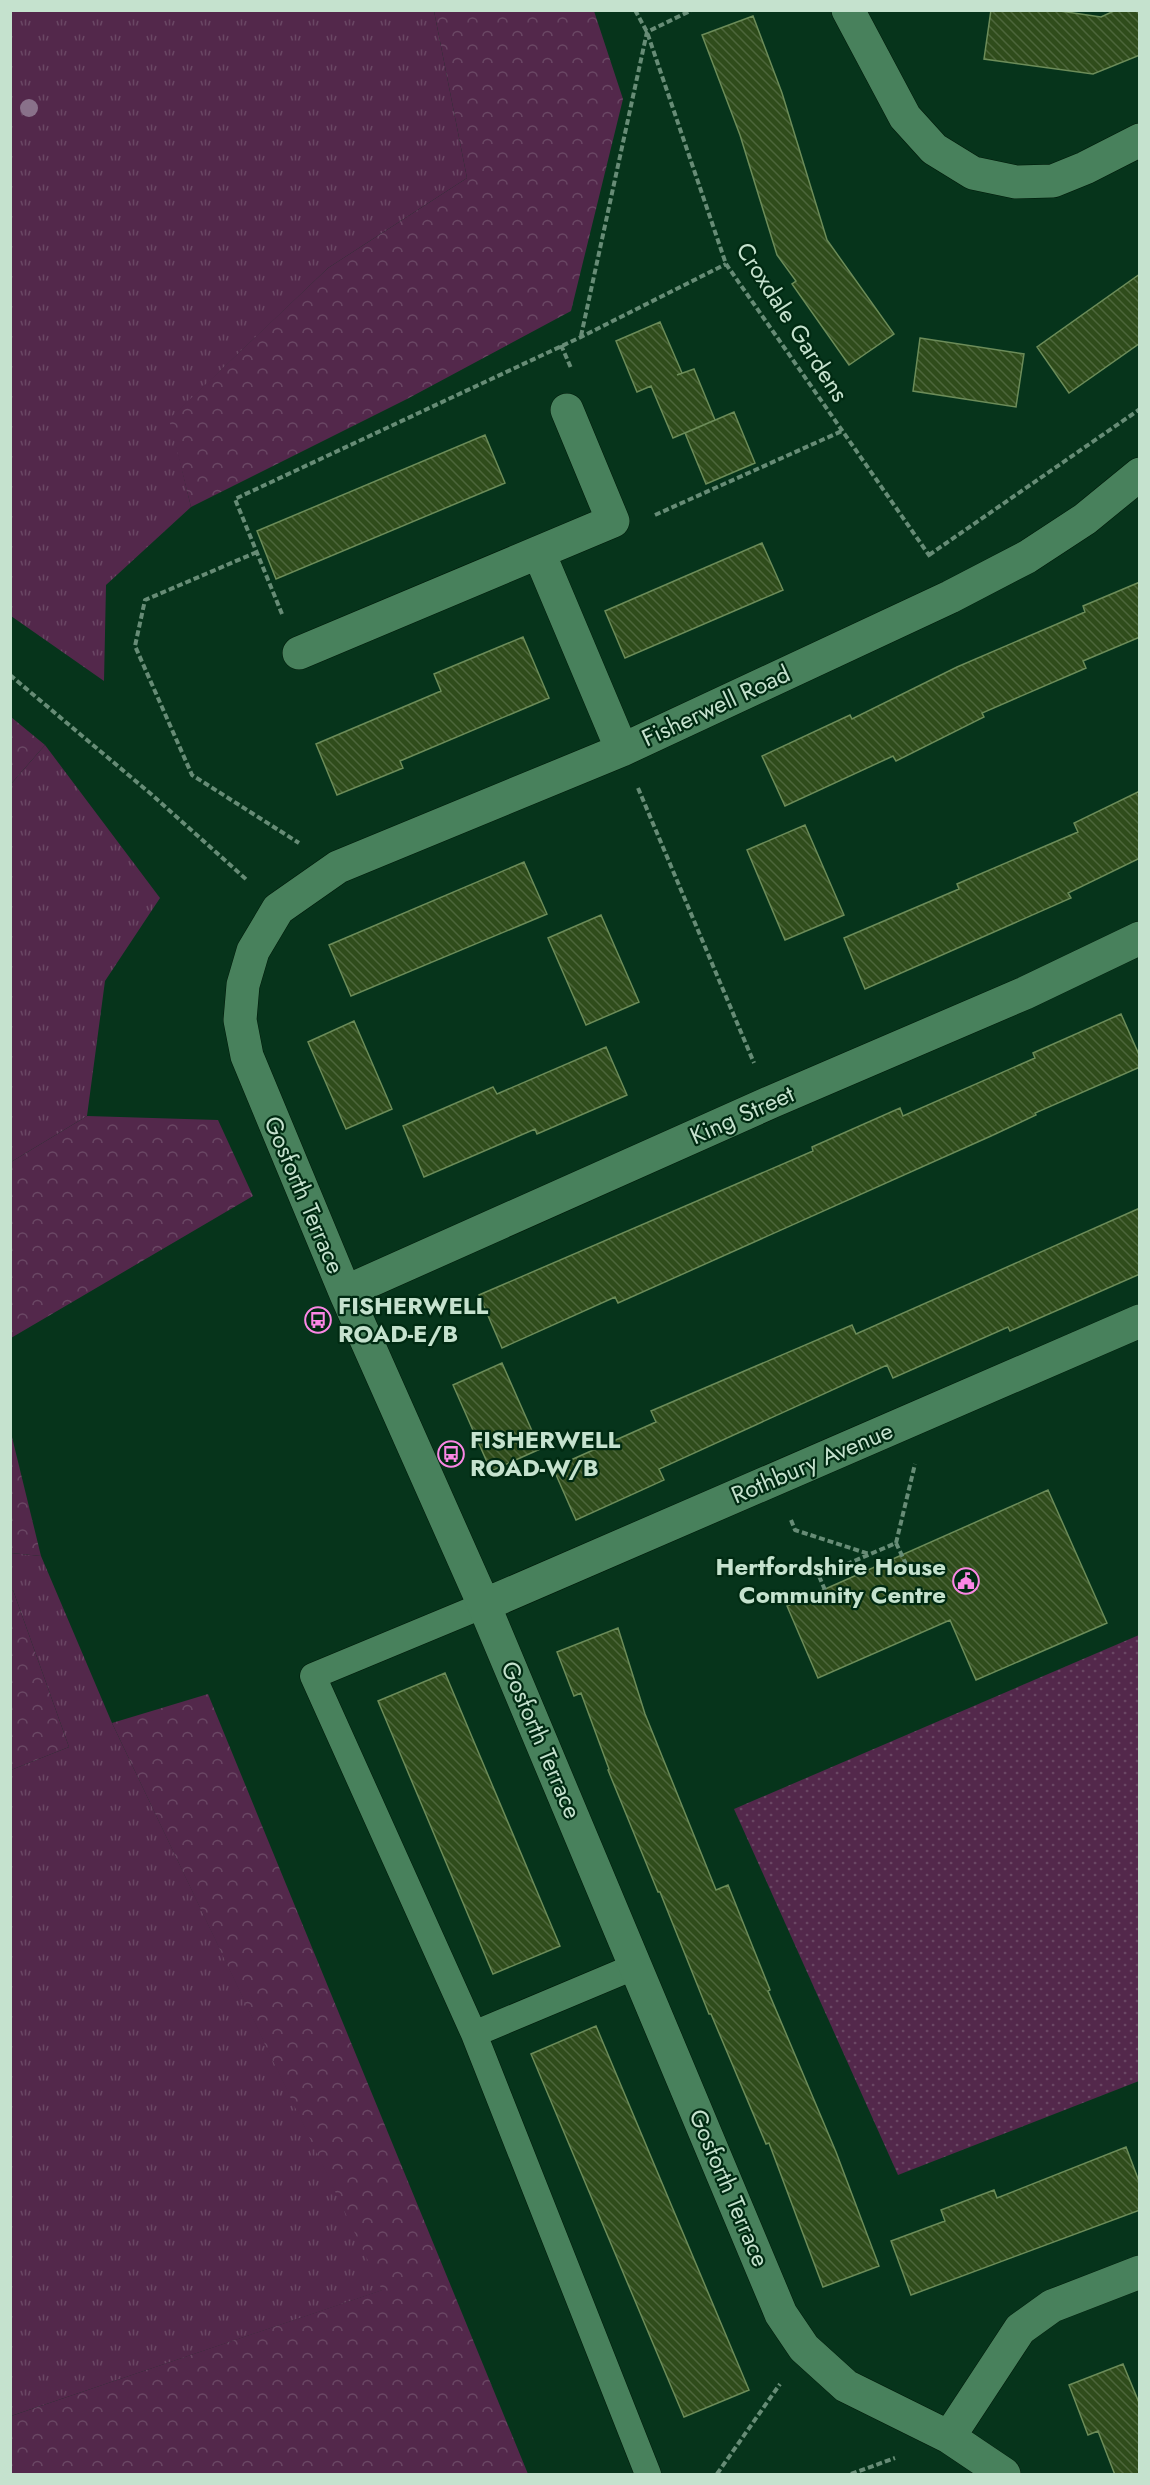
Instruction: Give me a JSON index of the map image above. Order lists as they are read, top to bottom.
{
  "streets": {
    "street": [
      "Fisherwell Road",
      "King Street",
      "Gosforth Terrace",
      "Rothbury Avenue"
    ],
    "path": ["Croxdale Gardens"]
  },
  "crossings": [
    ["Croxdale Gardens", "Fisherwell Road"],
    ["Fisherwell Road", "Gosforth Terrace"],
    ["King Street", "Gosforth Terrace"],
    ["Gosforth Terrace", "Rothbury Avenue"]
  ],
  "places": {
    "bus stop": ["FISHERWELL ROAD-E/B", "FISHERWELL ROAD-W/B"],
    "public building": ["Hertfordshire House Community Centre"]
  }
}
